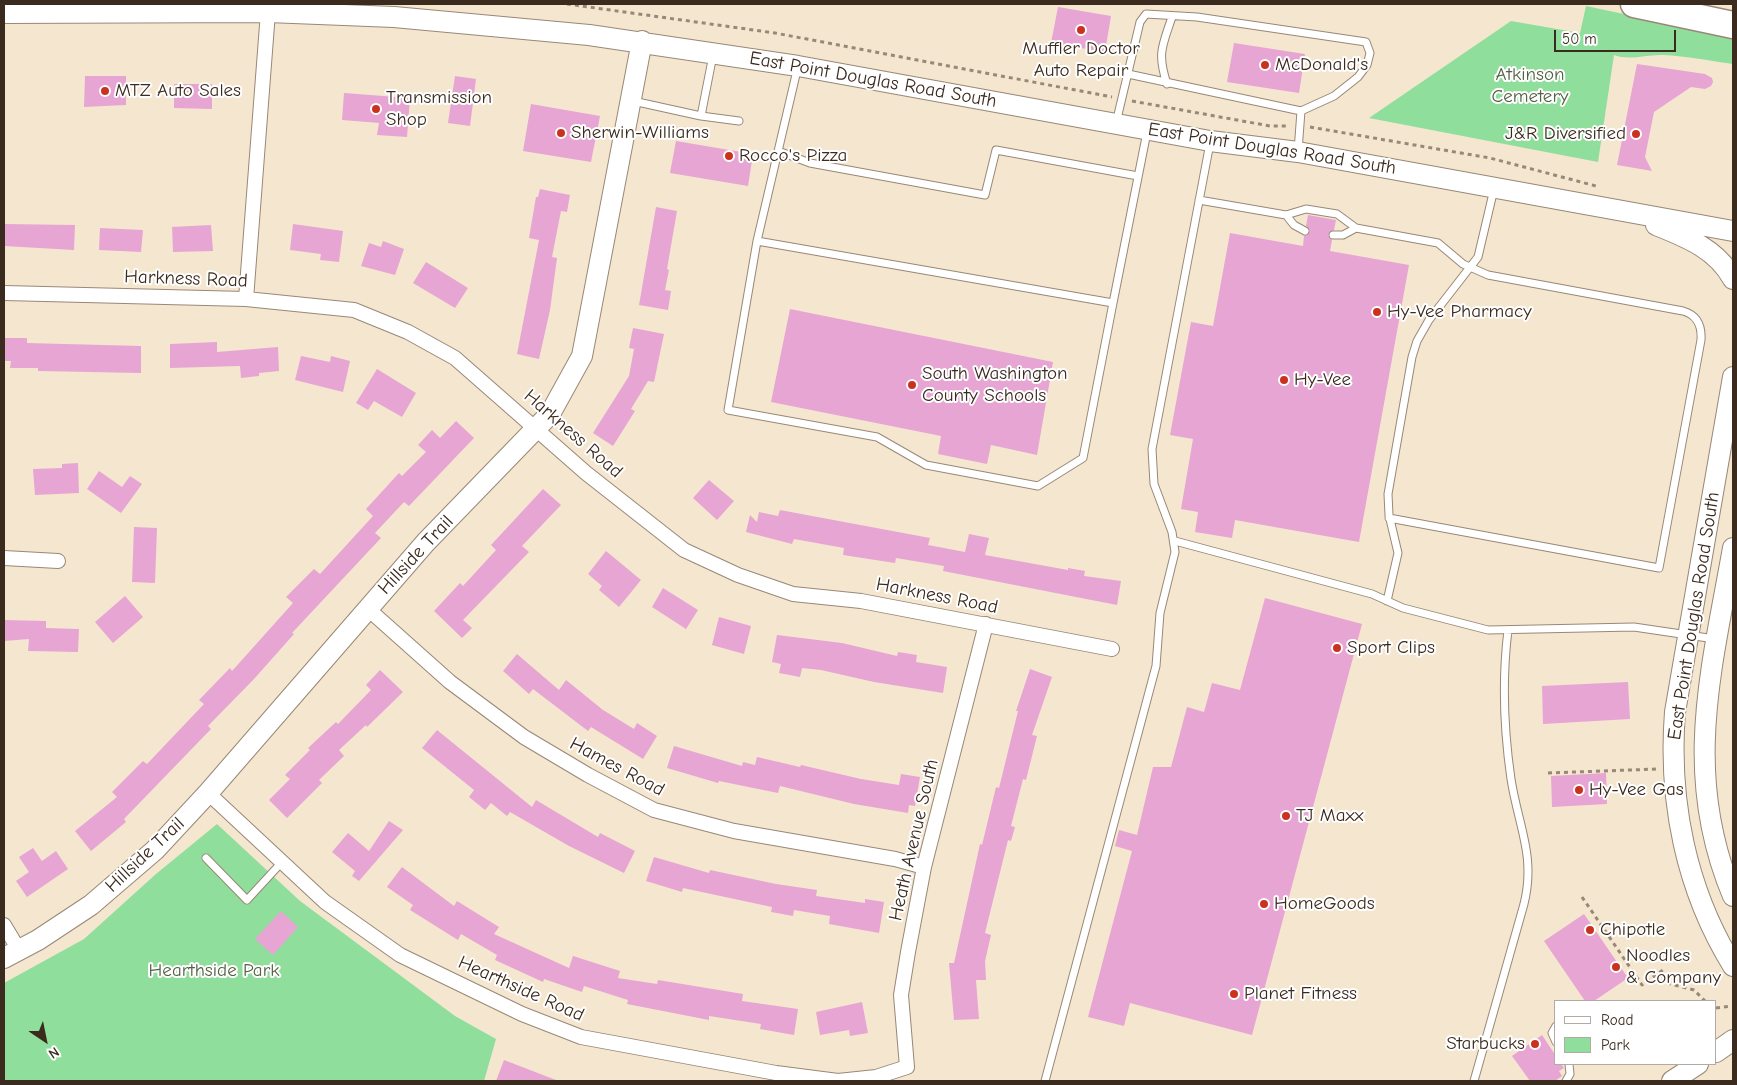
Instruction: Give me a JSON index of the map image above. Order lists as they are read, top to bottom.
{
  "streets": {
    "street": [
      "East Point Douglas Road South",
      "Harkness Road",
      "Hillside Trail",
      "Hames Road",
      "Heath Avenue South",
      "Hearthside Road"
    ]
  },
  "crossings": [
    ["East Point Douglas Road South", "Hillside Trail"],
    ["Harkness Road", "Hillside Trail"],
    ["Harkness Road", "Heath Avenue South"],
    ["Hillside Trail", "Hames Road"],
    ["Hillside Trail", "Hearthside Road"],
    ["Hames Road", "Heath Avenue South"],
    ["Heath Avenue South", "Hearthside Road"]
  ],
  "parks": ["Atkinson Cemetery", "Hearthside Park"],
  "places": [
    "Muffler Doctor Auto Repair",
    "McDonald's",
    "MTZ Auto Sales",
    "Transmission Shop",
    "Sherwin-Williams",
    "J&R Diversified",
    "Rocco's Pizza",
    "Hy-Vee Pharmacy",
    "Hy-Vee",
    "South Washington County Schools",
    "Sport Clips",
    "Hy-Vee Gas",
    "TJ Maxx",
    "HomeGoods",
    "Chipotle",
    "Noodles & Company",
    "Planet Fitness",
    "Starbucks"
  ],
  "legend": ["Road", "Park"],
  "scale_bar": "50 m",
  "north": "bottom right"
}
